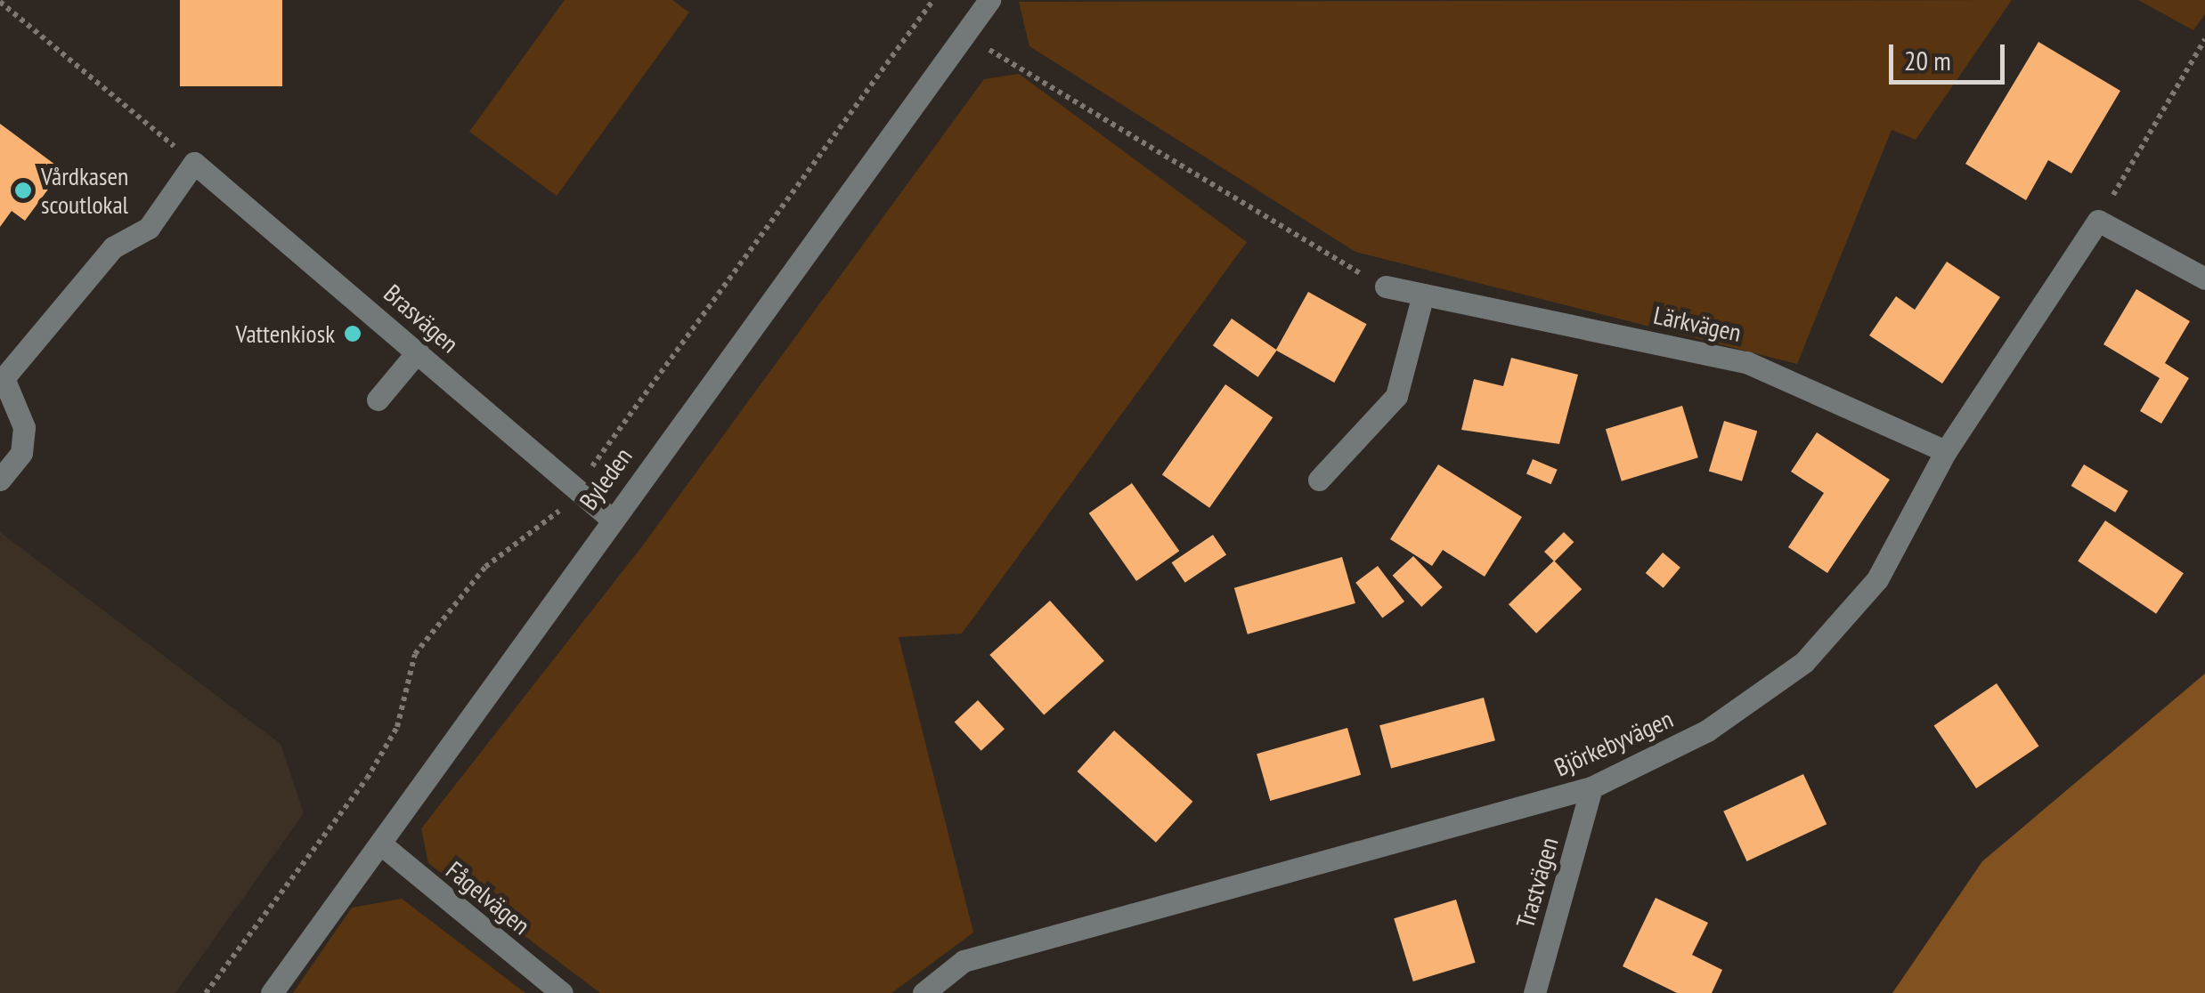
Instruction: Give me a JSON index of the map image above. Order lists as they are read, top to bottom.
{
  "streets": {
    "street": [
      "Brasvägen",
      "Lärkvägen",
      "Byleden",
      "Björkebyvägen",
      "Trastvägen",
      "Fågelvägen"
    ]
  },
  "crossings": [
    ["Brasvägen", "Byleden"],
    ["Lärkvägen", "Björkebyvägen"],
    ["Byleden", "Fågelvägen"],
    ["Björkebyvägen", "Trastvägen"]
  ],
  "places": ["Vårdkasen scoutlokal", "Vattenkiosk"],
  "scale_bar": "20 m"
}
